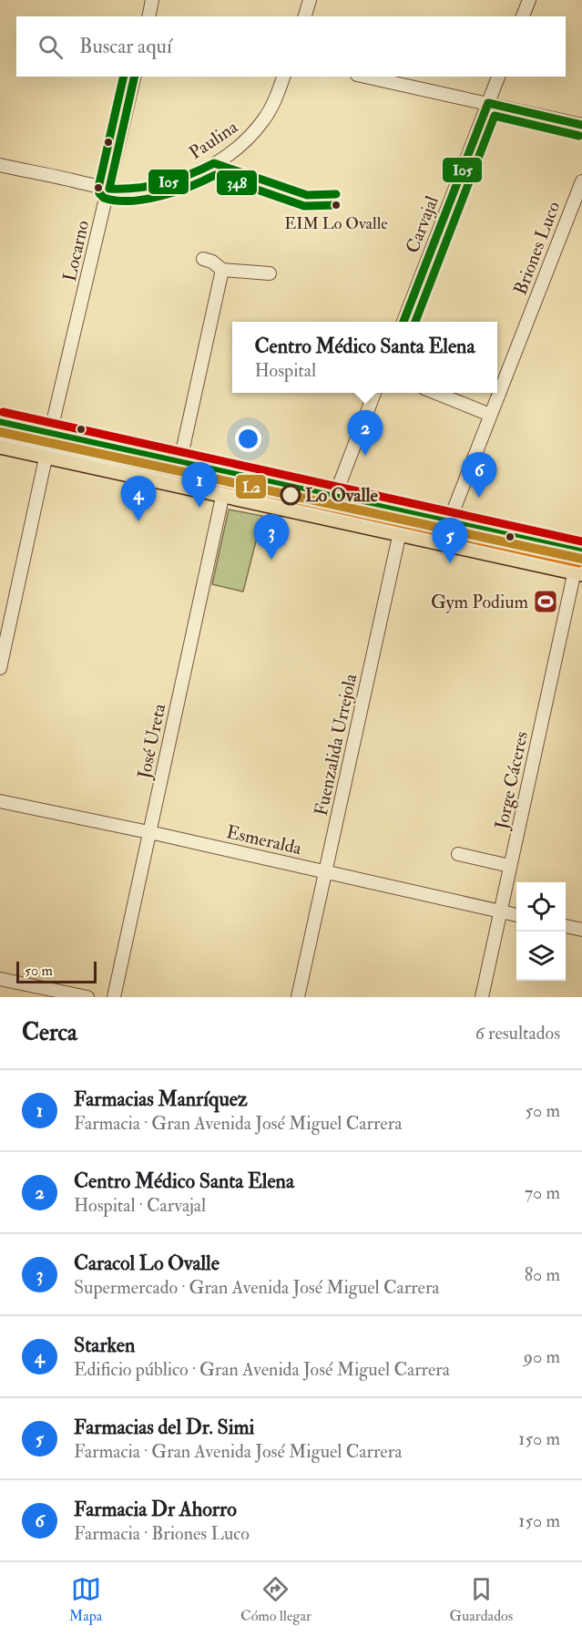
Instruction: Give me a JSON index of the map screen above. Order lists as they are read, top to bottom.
{
  "streets": {
    "street": [
      "Paulina",
      "Carvajal",
      "Briones Luco",
      "Locarno",
      "José Ureta",
      "Fuenzalida Urrejola",
      "Jorge Cáceres",
      "Esmeralda"
    ]
  },
  "crossings": [
    ["Paulina", "Locarno"],
    ["José Ureta", "Esmeralda"],
    ["Fuenzalida Urrejola", "Esmeralda"],
    ["Jorge Cáceres", "Esmeralda"]
  ],
  "places": {
    "other": ["EIM Lo Ovalle", "Lo Ovalle"],
    "sports": ["Gym Podium"]
  },
  "lines": ["transit line I05", "transit line 348", "transit line L2"],
  "scale_bar": "50 m",
  "page": {
    "search": "Buscar aquí",
    "popup": ["Centro Médico Santa Elena", "Hospital"],
    "pins": [
      "2",
      "6",
      "1",
      "4",
      "3",
      "5"
    ],
    "scale": "50 m",
    "heading": ["Cerca", "6 resultados"],
    "list": [
      {
        "mark": "1",
        "name": "Farmacias Manríquez",
        "note": "Farmacia · Gran Avenida José Miguel Carrera",
        "value": "50 m"
      },
      {
        "mark": "2",
        "name": "Centro Médico Santa Elena",
        "note": "Hospital · Carvajal",
        "value": "70 m"
      },
      {
        "mark": "3",
        "name": "Caracol Lo Ovalle",
        "note": "Supermercado · Gran Avenida José Miguel Carrera",
        "value": "80 m"
      },
      {
        "mark": "4",
        "name": "Starken",
        "note": "Edificio público · Gran Avenida José Miguel Carrera",
        "value": "90 m"
      },
      {
        "mark": "5",
        "name": "Farmacias del Dr. Simi",
        "note": "Farmacia · Gran Avenida José Miguel Carrera",
        "value": "150 m"
      },
      {
        "mark": "6",
        "name": "Farmacia Dr Ahorro",
        "note": "Farmacia · Briones Luco",
        "value": "150 m"
      }
    ],
    "nav": ["Mapa", "Cómo llegar", "Guardados"]
  }
}
